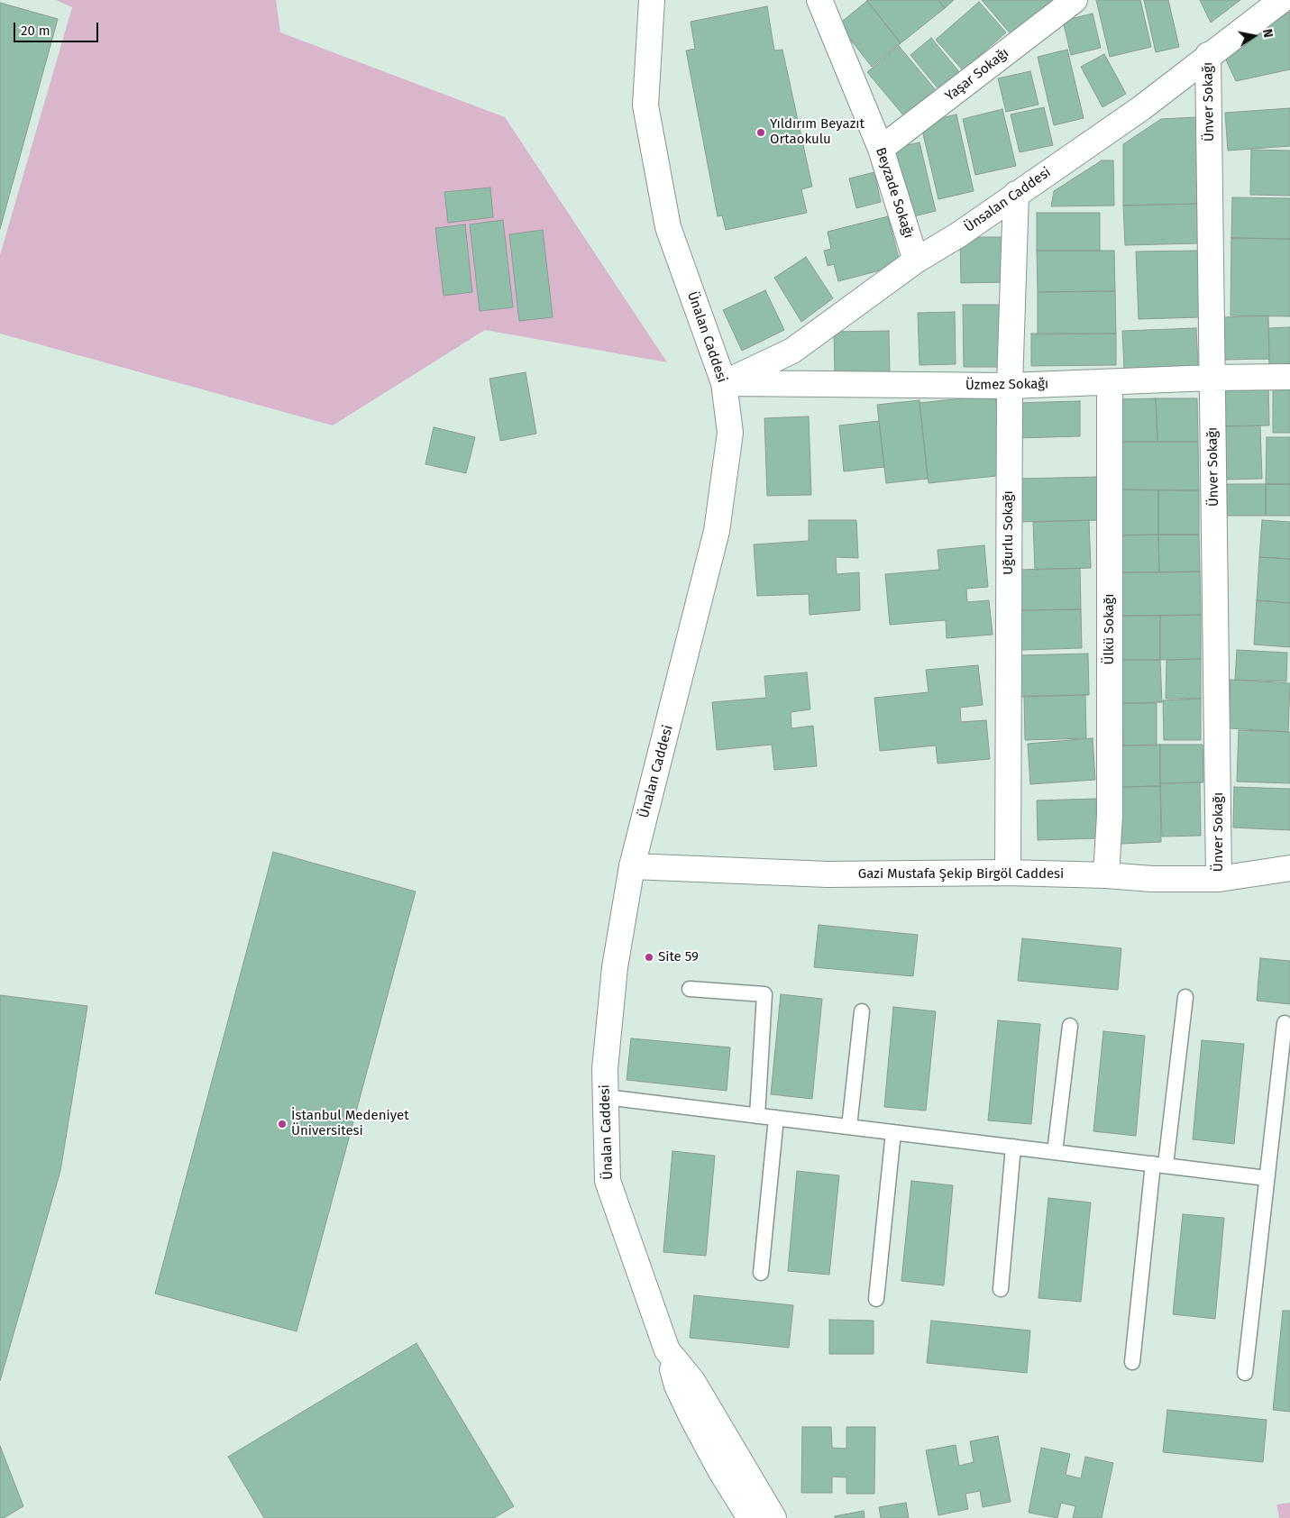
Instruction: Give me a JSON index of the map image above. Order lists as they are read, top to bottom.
{
  "streets": {
    "street": [
      "Yaşar Sokağı",
      "Ünver Sokağı",
      "Beyzade Sokağı",
      "Ünsalan Caddesi",
      "Ünalan Caddesi",
      "Üzmez Sokağı",
      "Uğurlu Sokağı",
      "Ülkü Sokağı",
      "Gazi Mustafa Şekip Birgöl Caddesi"
    ]
  },
  "crossings": [
    ["Yaşar Sokağı", "Beyzade Sokağı"],
    ["Ünver Sokağı", "Ünsalan Caddesi"],
    ["Ünver Sokağı", "Üzmez Sokağı"],
    ["Ünver Sokağı", "Gazi Mustafa Şekip Birgöl Caddesi"],
    ["Beyzade Sokağı", "Ünsalan Caddesi"],
    ["Ünsalan Caddesi", "Ünalan Caddesi"],
    ["Ünsalan Caddesi", "Üzmez Sokağı"],
    ["Ünsalan Caddesi", "Uğurlu Sokağı"],
    ["Ünalan Caddesi", "Üzmez Sokağı"],
    ["Ünalan Caddesi", "Gazi Mustafa Şekip Birgöl Caddesi"],
    ["Üzmez Sokağı", "Uğurlu Sokağı"],
    ["Üzmez Sokağı", "Ülkü Sokağı"],
    ["Uğurlu Sokağı", "Gazi Mustafa Şekip Birgöl Caddesi"],
    ["Ülkü Sokağı", "Gazi Mustafa Şekip Birgöl Caddesi"]
  ],
  "places": ["Yıldırım Beyazıt Ortaokulu", "Site 59", "İstanbul Medeniyet Üniversitesi"],
  "scale_bar": "20 m",
  "north": "right"
}
